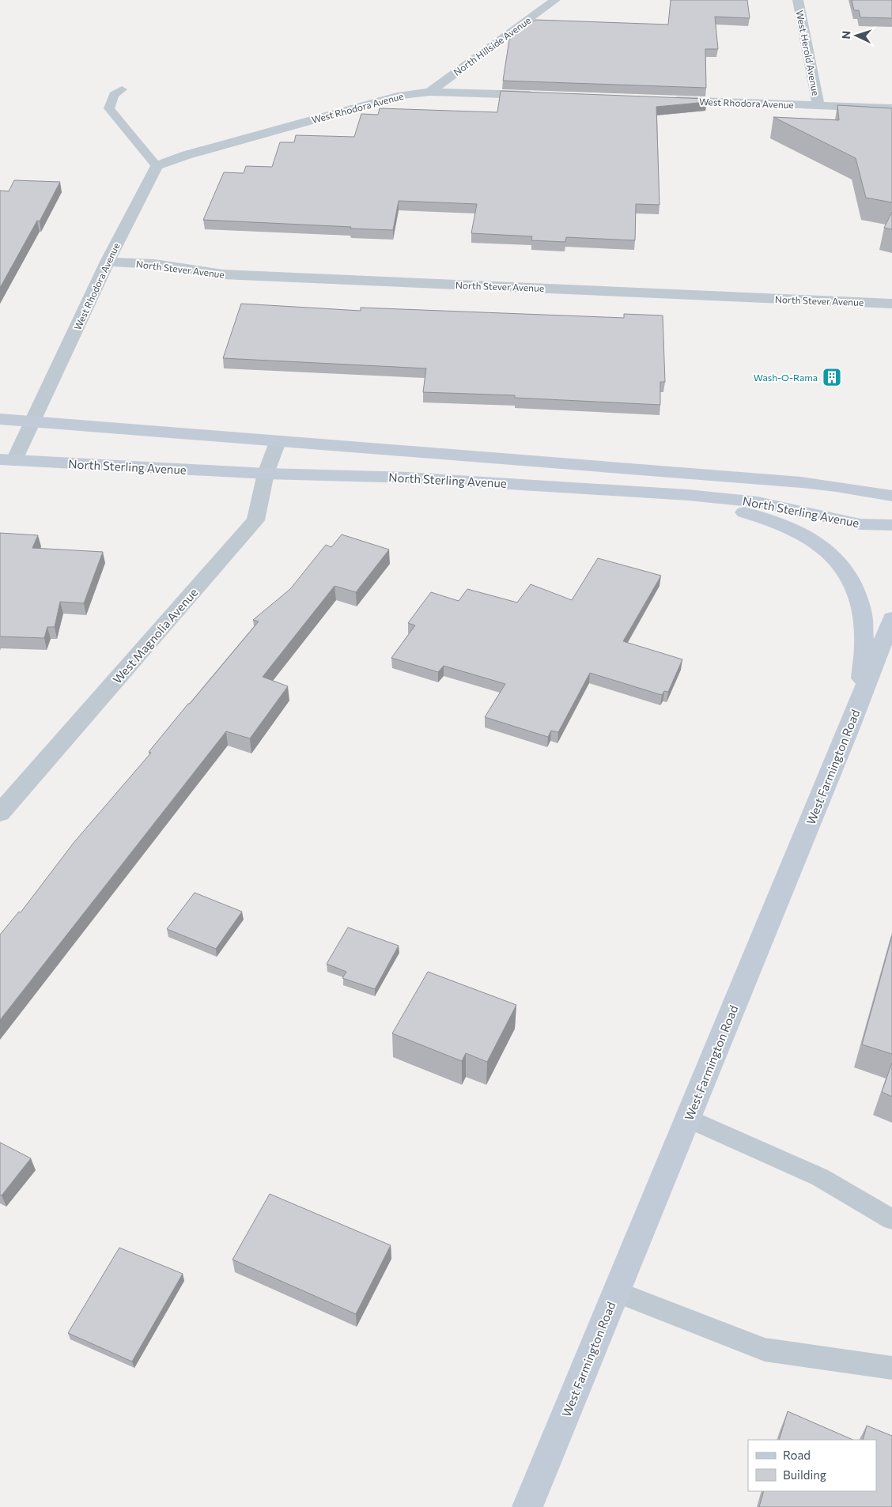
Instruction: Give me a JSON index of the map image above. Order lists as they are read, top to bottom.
{
  "streets": {
    "main road": ["North Sterling Avenue", "West Farmington Road"],
    "street": [
      "North Hillside Avenue",
      "West Herold Avenue",
      "West Rhodora Avenue",
      "North Stever Avenue",
      "West Magnolia Avenue"
    ]
  },
  "crossings": [
    ["North Hillside Avenue", "West Rhodora Avenue"],
    ["West Herold Avenue", "West Rhodora Avenue"],
    ["West Rhodora Avenue", "North Stever Avenue"],
    ["West Rhodora Avenue", "North Sterling Avenue"],
    ["North Sterling Avenue", "West Magnolia Avenue"]
  ],
  "places": {
    "building": ["Wash-O-Rama"]
  },
  "legend": ["Road", "Building"],
  "north": "left"
}
